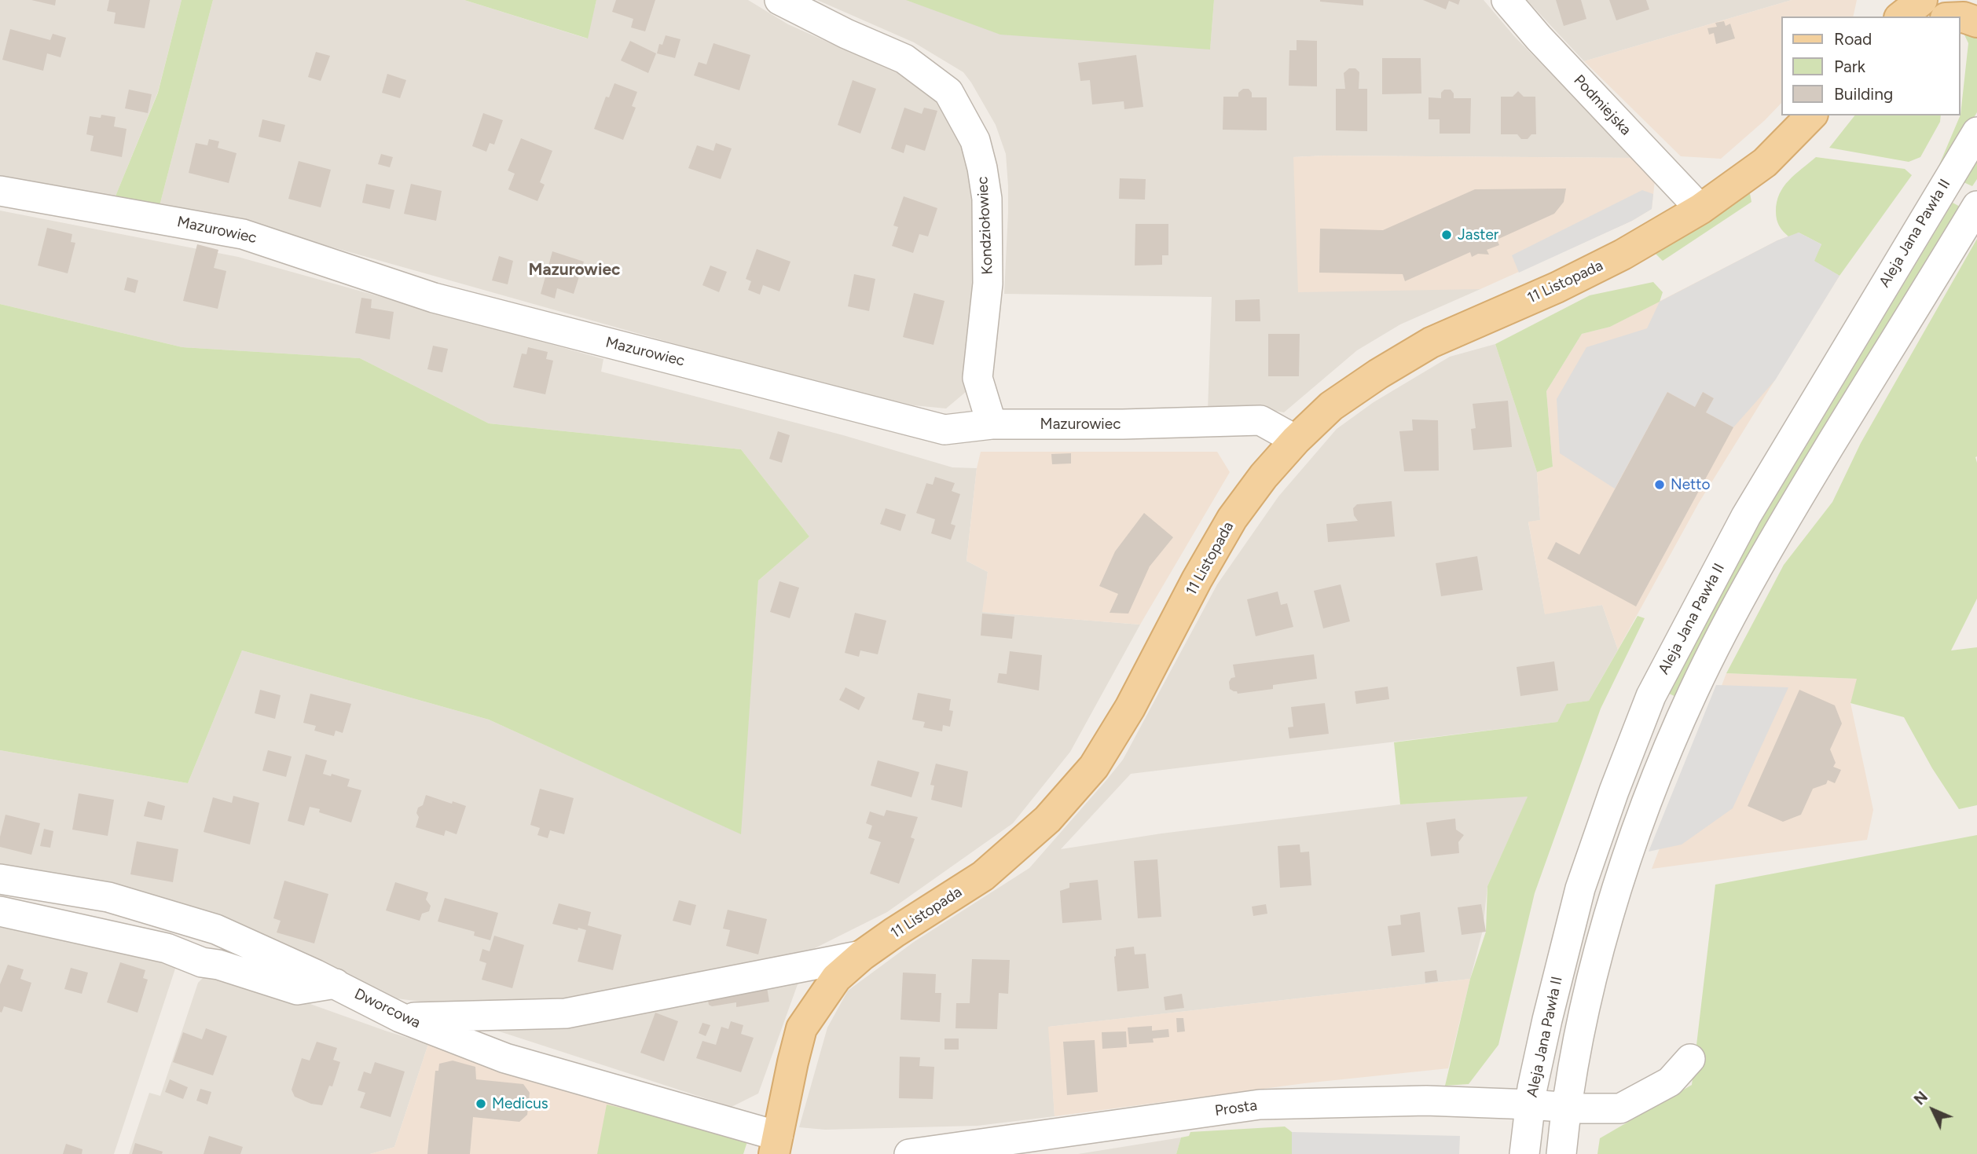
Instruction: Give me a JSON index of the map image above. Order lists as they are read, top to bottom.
{
  "streets": {
    "main road": ["11 Listopada"],
    "street": [
      "Podmiejska",
      "Kondziołowiec",
      "Mazurowiec",
      "Aleja Jana Pawła II",
      "Dworcowa",
      "Prosta"
    ]
  },
  "crossings": [
    ["Podmiejska", "11 Listopada"],
    ["Kondziołowiec", "Mazurowiec"],
    ["Mazurowiec", "11 Listopada"],
    ["Aleja Jana Pawła II", "Prosta"],
    ["11 Listopada", "Dworcowa"]
  ],
  "districts": ["Mazurowiec"],
  "places": ["Jaster", "Netto", "Medicus"],
  "legend": ["Road", "Park", "Building"],
  "north": "top left"
}
